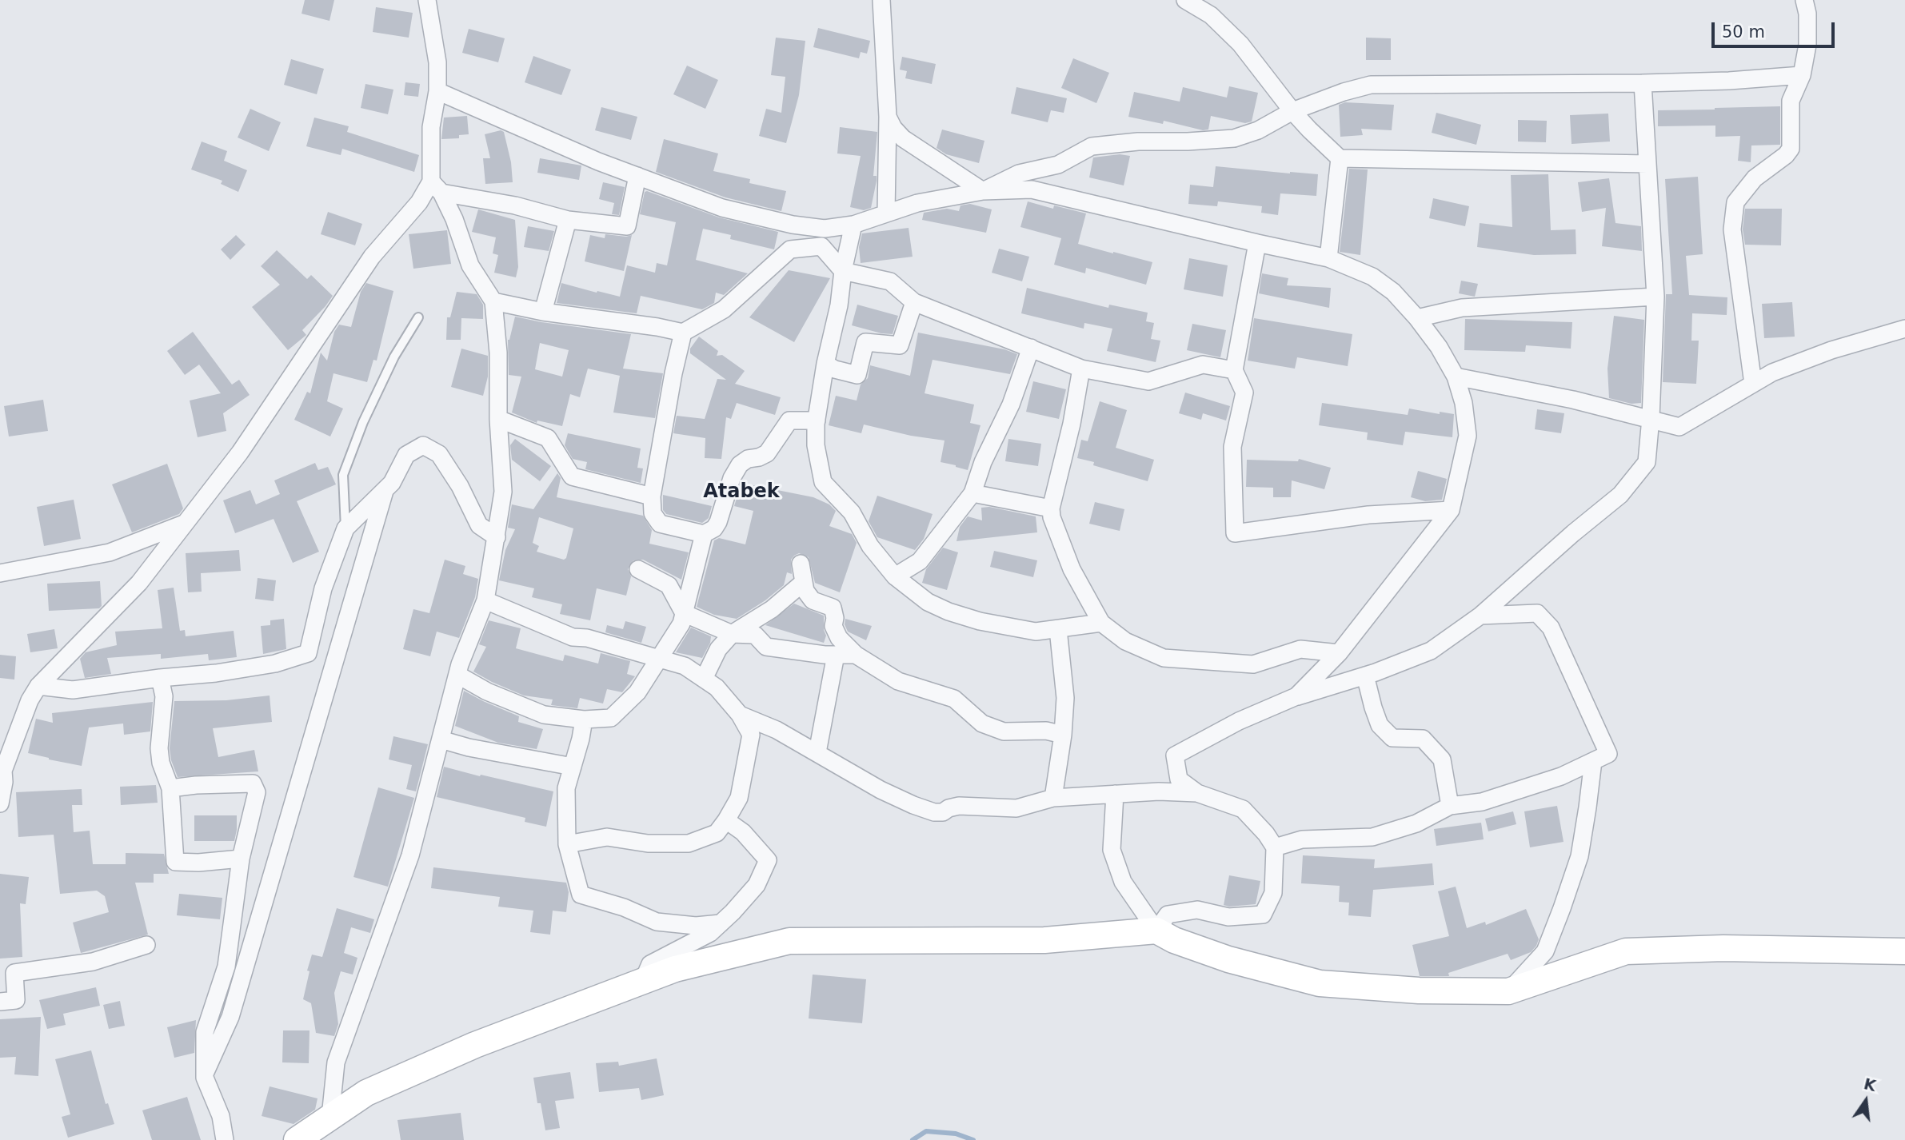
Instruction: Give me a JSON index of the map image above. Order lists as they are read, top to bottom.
{
  "districts": ["Atabek"],
  "scale_bar": "50 m",
  "north": "top"
}
